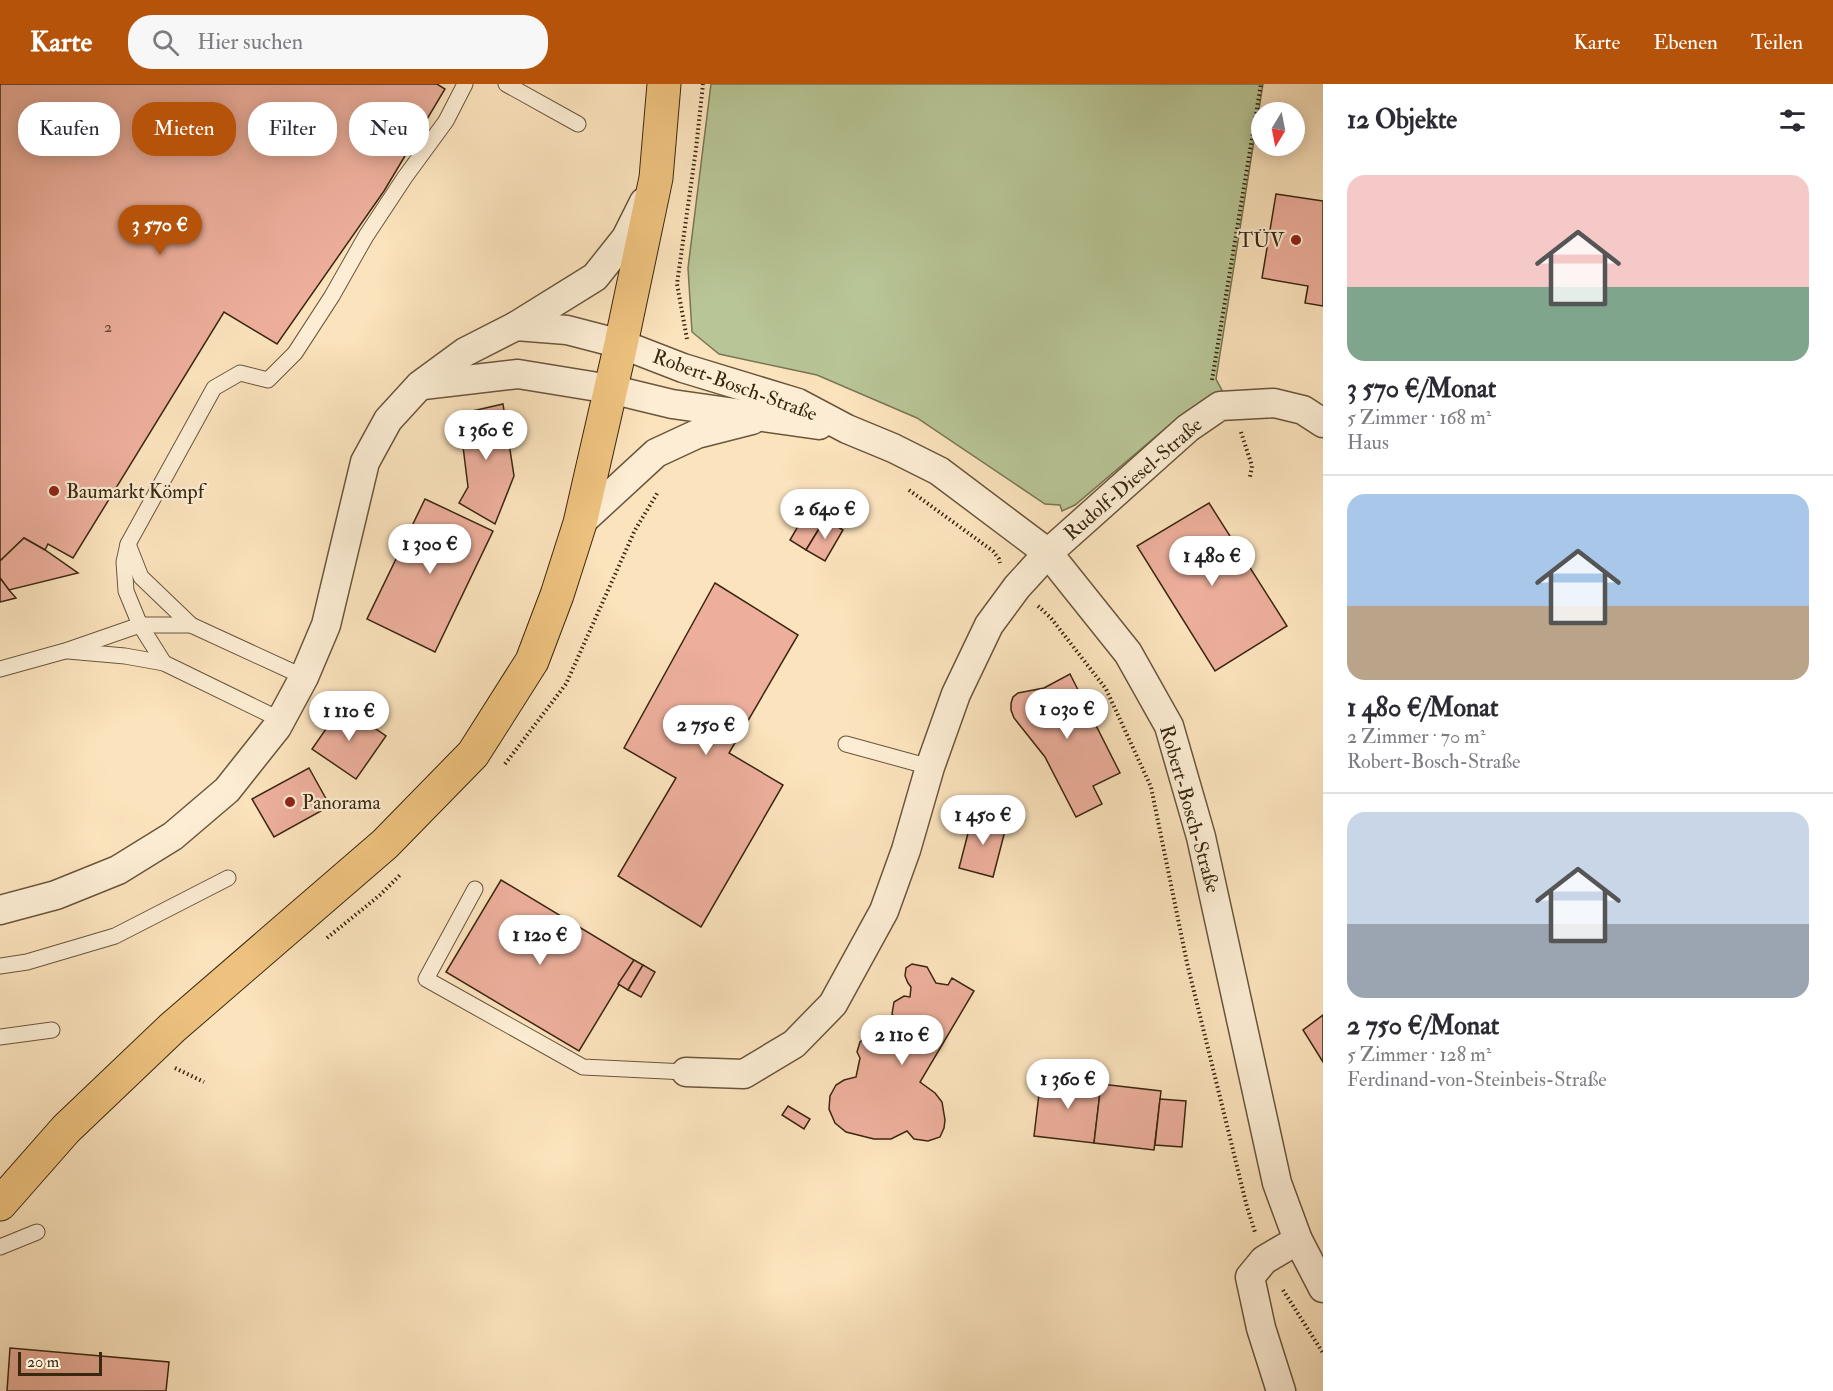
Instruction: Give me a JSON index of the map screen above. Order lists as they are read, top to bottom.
{
  "streets": {
    "street": ["Robert-Bosch-Straße", "Rudolf-Diesel-Straße"]
  },
  "crossings": [
    ["Robert-Bosch-Straße", "Rudolf-Diesel-Straße"]
  ],
  "places": ["TÜV", "Baumarkt Kömpf", "Panorama"],
  "house_numbers": ["2"],
  "scale_bar": "20 m",
  "north": "bottom",
  "page": {
    "header": "Karte",
    "search": "Hier suchen",
    "nav": ["Karte", "Ebenen", "Teilen"],
    "heading": "12 Objekte",
    "chip": [
      "Kaufen",
      "Mieten",
      "Filter",
      "Neu"
    ],
    "list": [
      {
        "name": "3 570 €/Monat",
        "note": "5 Zimmer · 168 m² · Haus"
      },
      {
        "name": "1 480 €/Monat",
        "note": "2 Zimmer · 70 m² · Robert-Bosch-Straße"
      },
      {
        "name": "2 750 €/Monat",
        "note": "5 Zimmer · 128 m² · Ferdinand-von-Steinbeis-Straße"
      }
    ],
    "price": [
      "3 570 €",
      "1 360 €",
      "2 640 €",
      "1 300 €",
      "1 480 €",
      "1 030 €",
      "1 110 €",
      "2 750 €",
      "1 450 €",
      "1 120 €",
      "2 110 €",
      "1 360 €"
    ],
    "scale": "20 m"
  }
}
